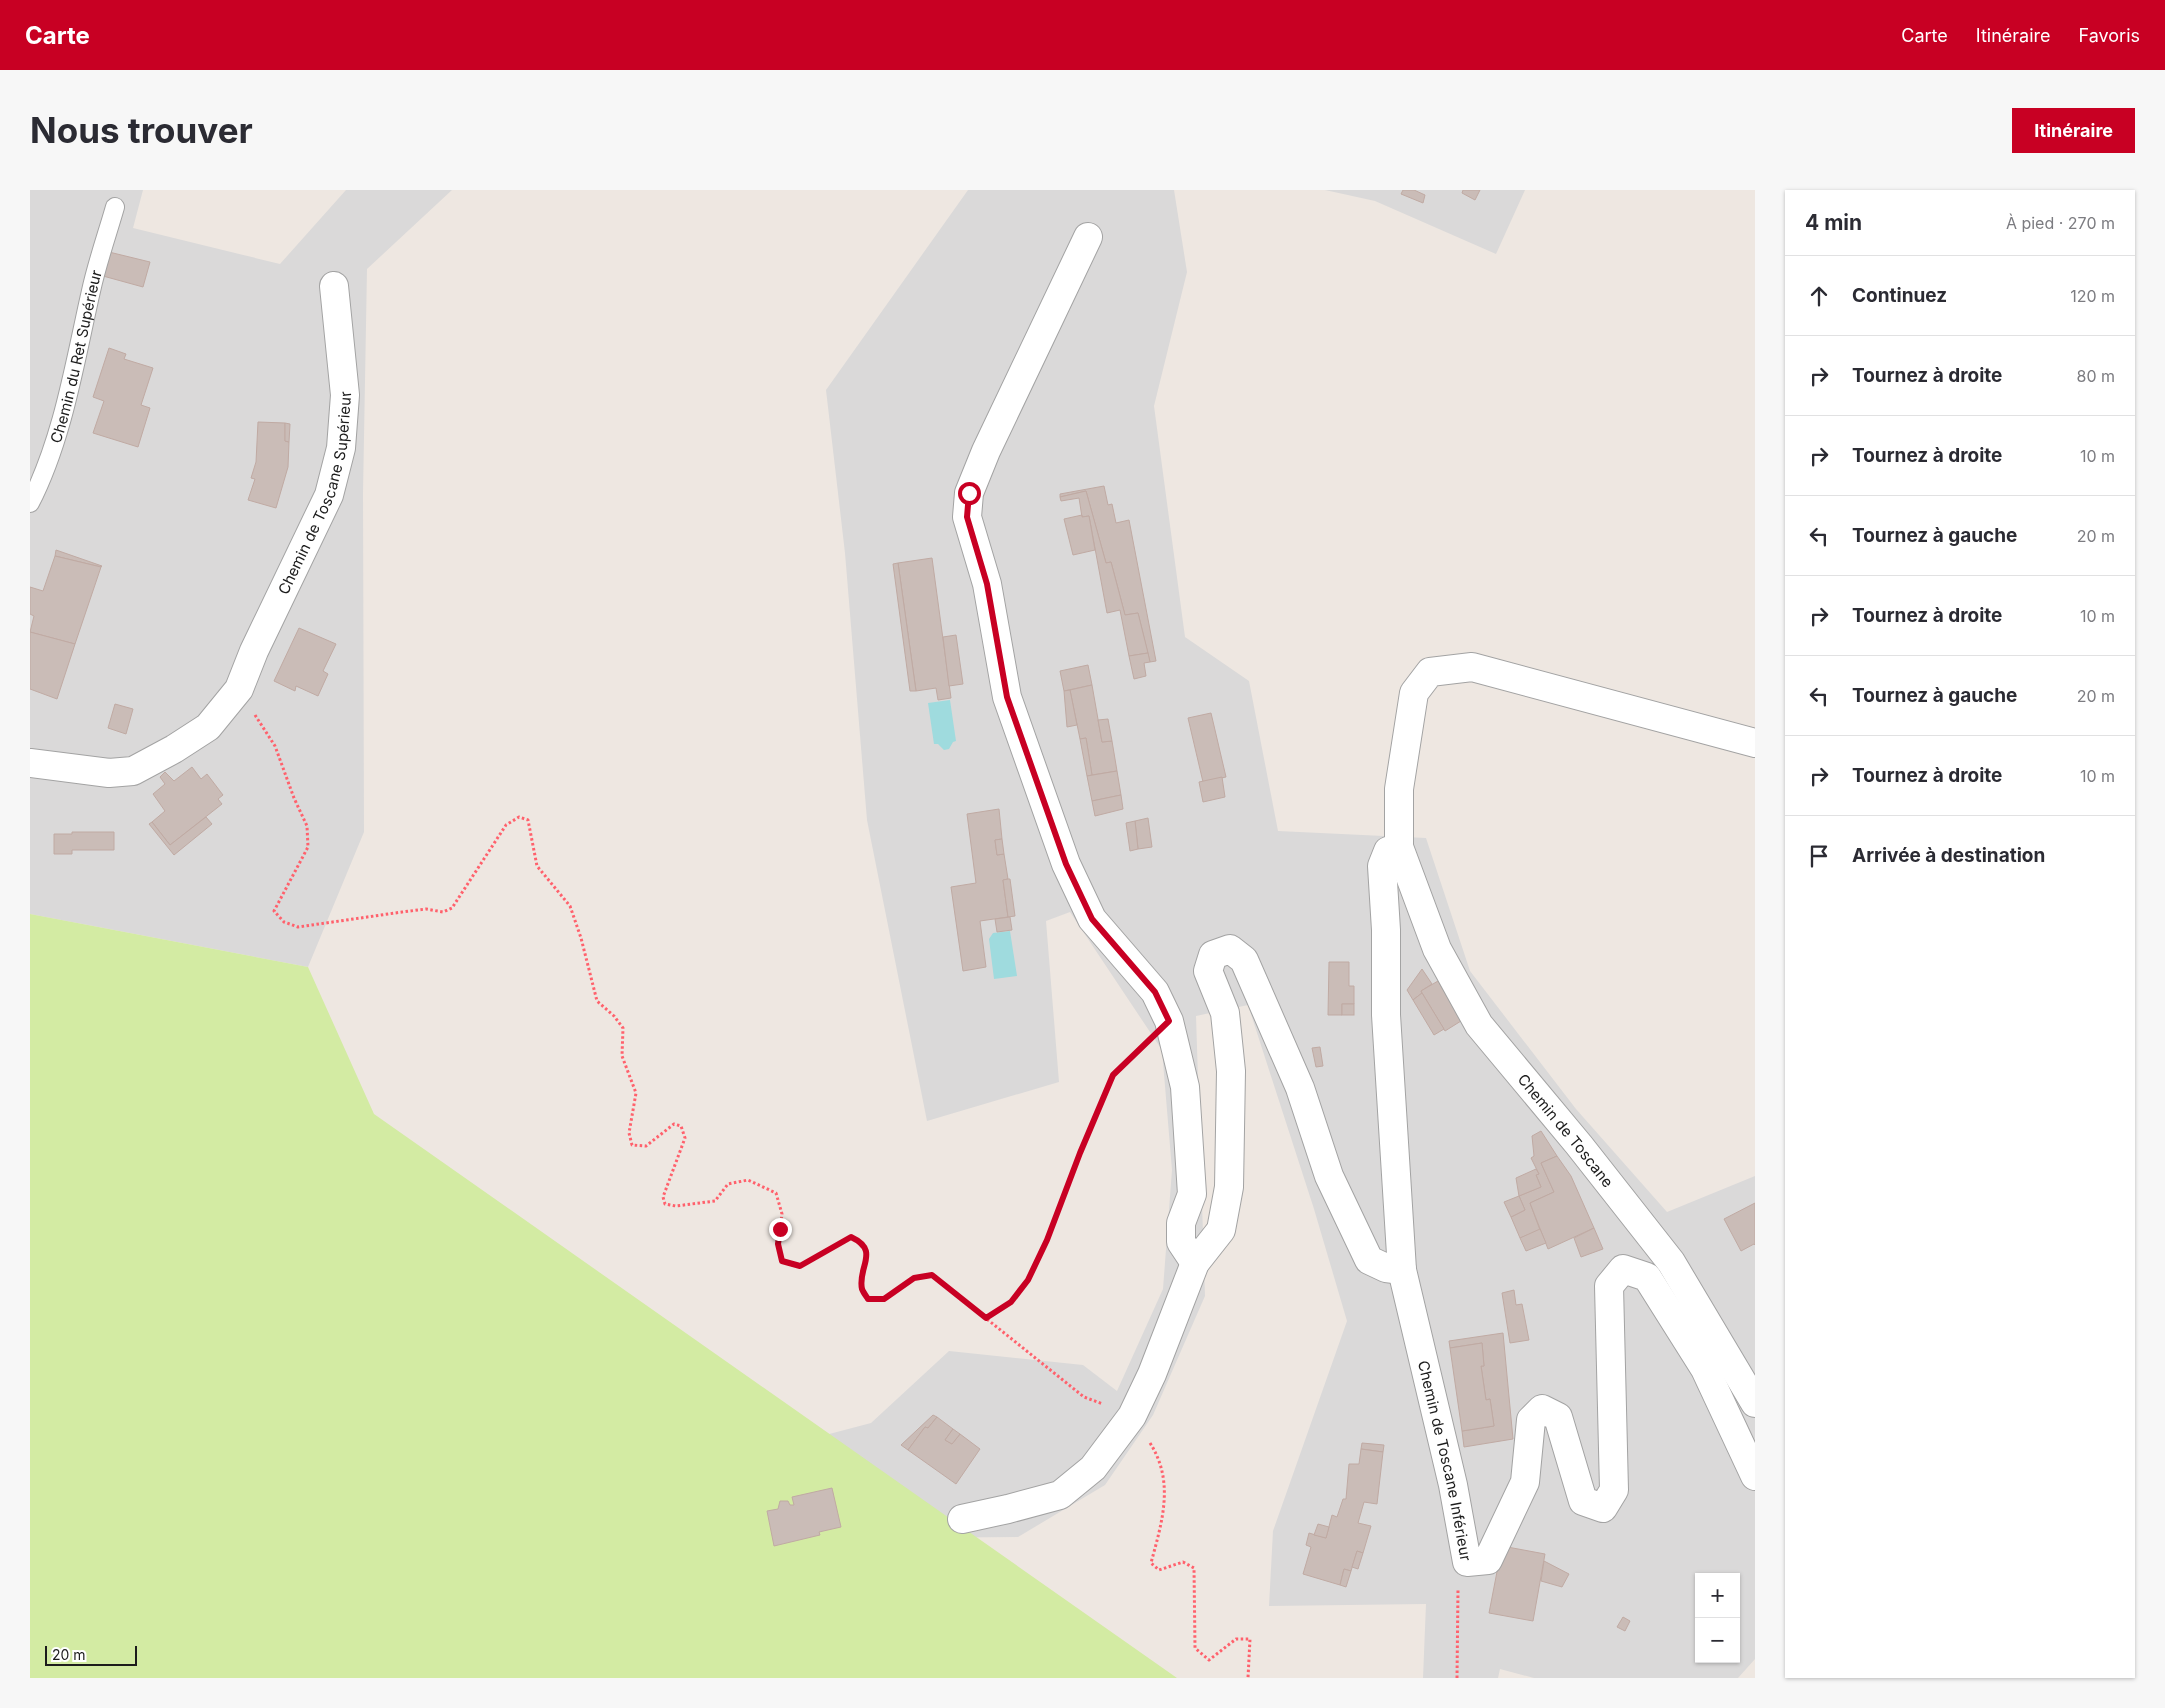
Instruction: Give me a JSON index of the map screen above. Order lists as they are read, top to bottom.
{
  "streets": {
    "street": ["Chemin de Toscane Supérieur", "Chemin de Toscane", "Chemin de Toscane Inférieur"],
    "lane": ["Chemin du Ret Supérieur"]
  },
  "crossings": [
    ["Chemin de Toscane", "Chemin de Toscane Inférieur"]
  ],
  "scale_bar": "20 m",
  "page": {
    "header": "Carte",
    "nav": ["Carte", "Itinéraire", "Favoris"],
    "buttons": "Itinéraire",
    "title": "Nous trouver",
    "heading": ["4 min", "À pied · 270 m"],
    "list": [
      ["Continuez", "120 m"],
      ["Tournez à droite", "80 m"],
      ["Tournez à droite", "10 m"],
      ["Tournez à gauche", "20 m"],
      ["Tournez à droite", "10 m"],
      ["Tournez à gauche", "20 m"],
      ["Tournez à droite", "10 m"],
      "Arrivée à destination"
    ],
    "map_buttons": ["+", "−"],
    "scale": "20 m"
  }
}
